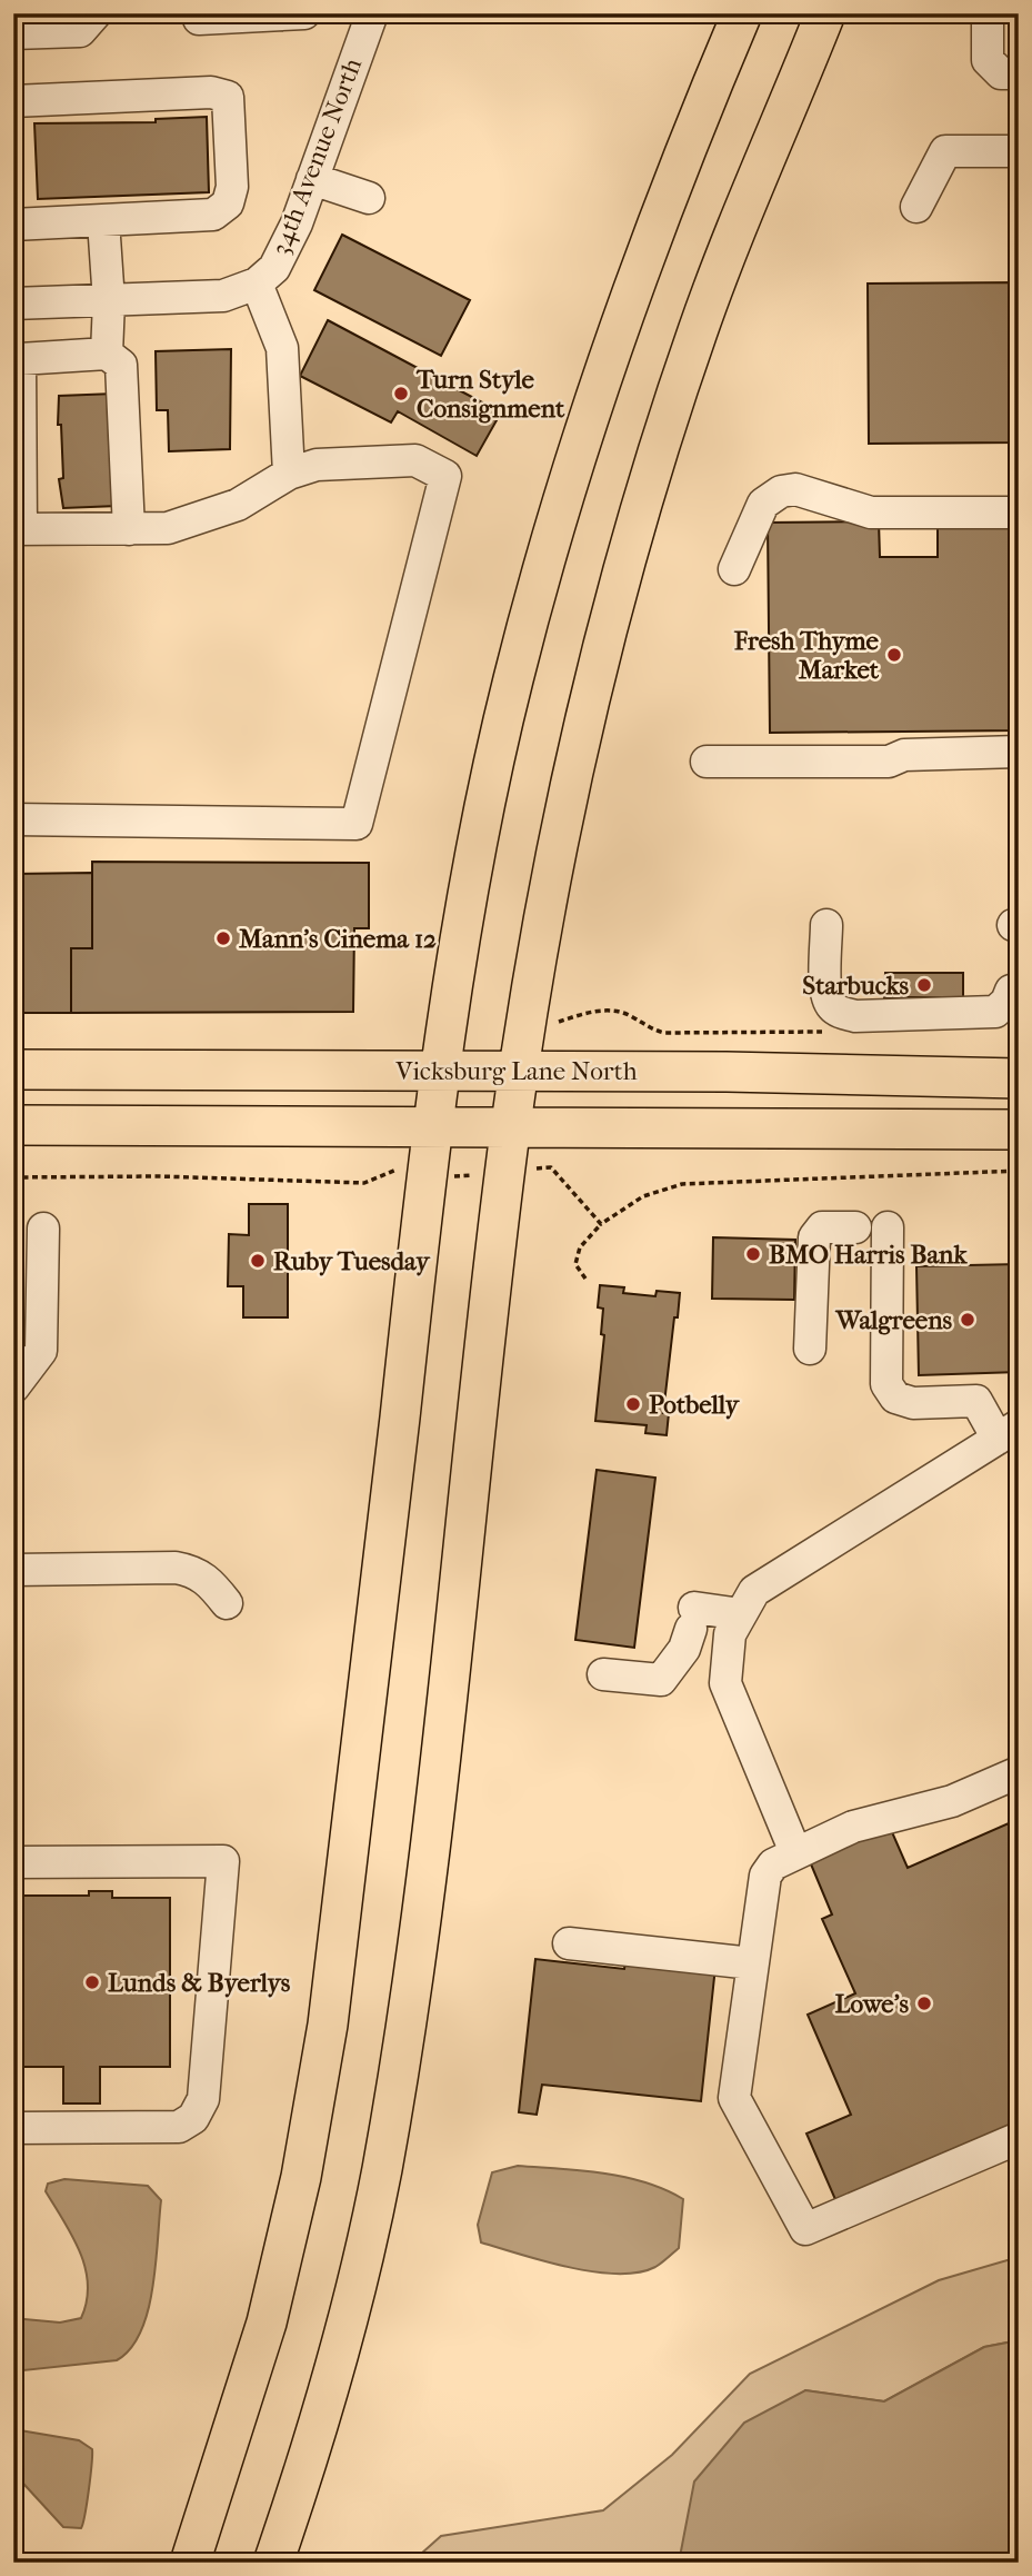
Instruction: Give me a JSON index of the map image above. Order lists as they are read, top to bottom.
{
  "streets": {
    "main road": ["Vicksburg Lane North"],
    "street": ["34th Avenue North"]
  },
  "places": [
    "Turn Style Consignment",
    "Fresh Thyme Market",
    "Mann's Cinema 12",
    "Starbucks",
    "BMO Harris Bank",
    "Ruby Tuesday",
    "Walgreens",
    "Potbelly",
    "Lunds & Byerlys",
    "Lowe's"
  ]
}
